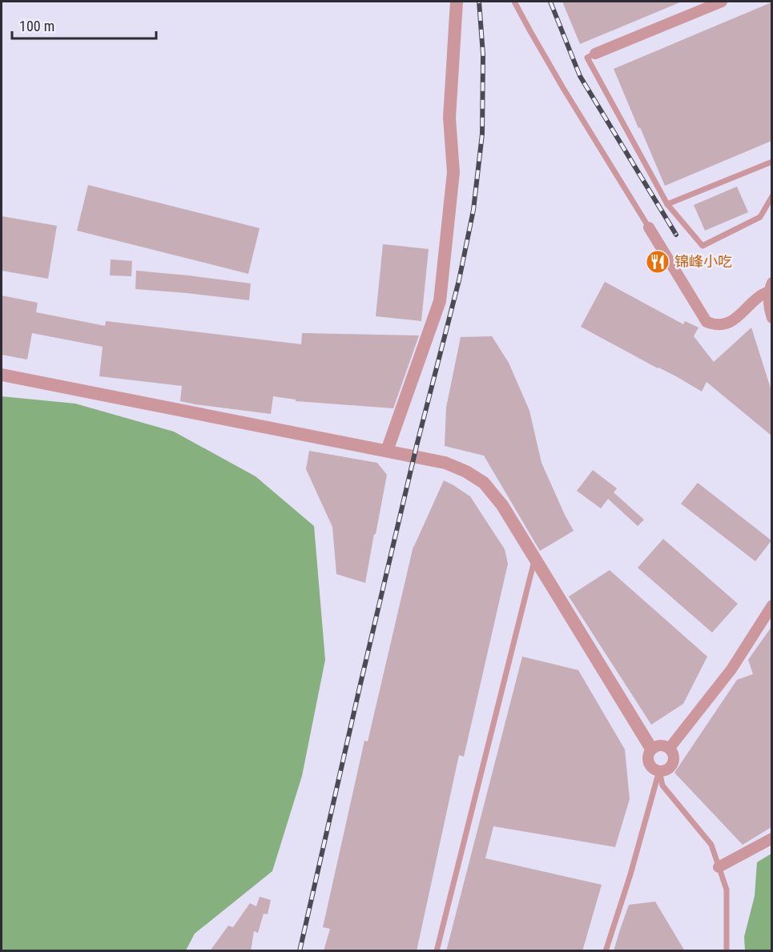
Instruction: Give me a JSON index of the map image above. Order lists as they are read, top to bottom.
{
  "places": {
    "restaurant": ["锦峰小吃"]
  },
  "scale_bar": "100 m"
}
